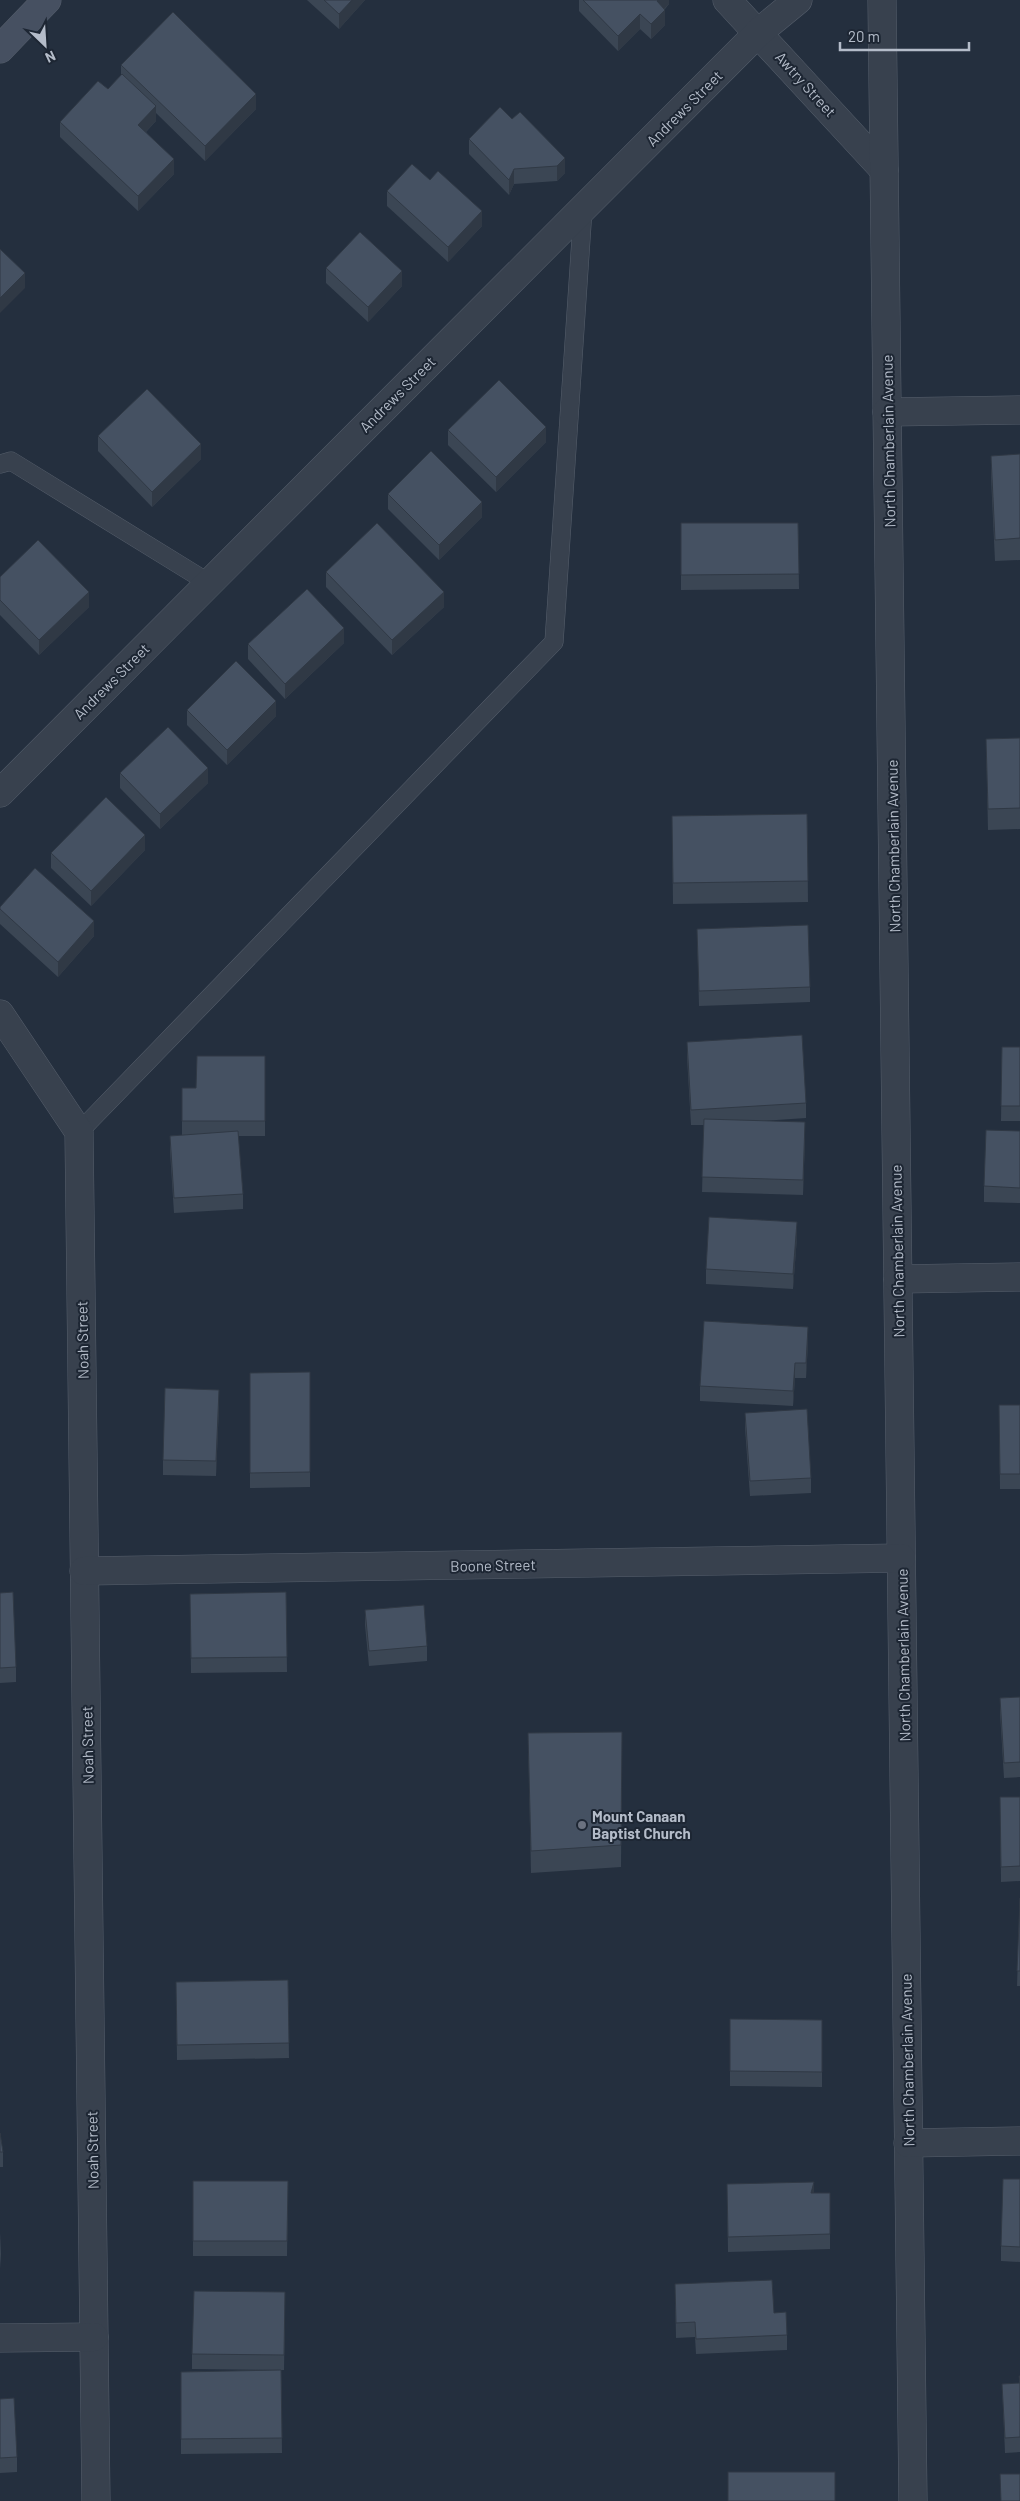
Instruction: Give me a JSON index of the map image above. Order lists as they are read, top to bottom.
{
  "streets": {
    "street": [
      "Awtry Street",
      "Andrews Street",
      "North Chamberlain Avenue",
      "Noah Street",
      "Boone Street"
    ]
  },
  "crossings": [
    ["Awtry Street", "Andrews Street"],
    ["Awtry Street", "North Chamberlain Avenue"],
    ["North Chamberlain Avenue", "Boone Street"],
    ["Noah Street", "Boone Street"]
  ],
  "places": ["Mount Canaan Baptist Church"],
  "scale_bar": "20 m",
  "north": "bottom right"
}
